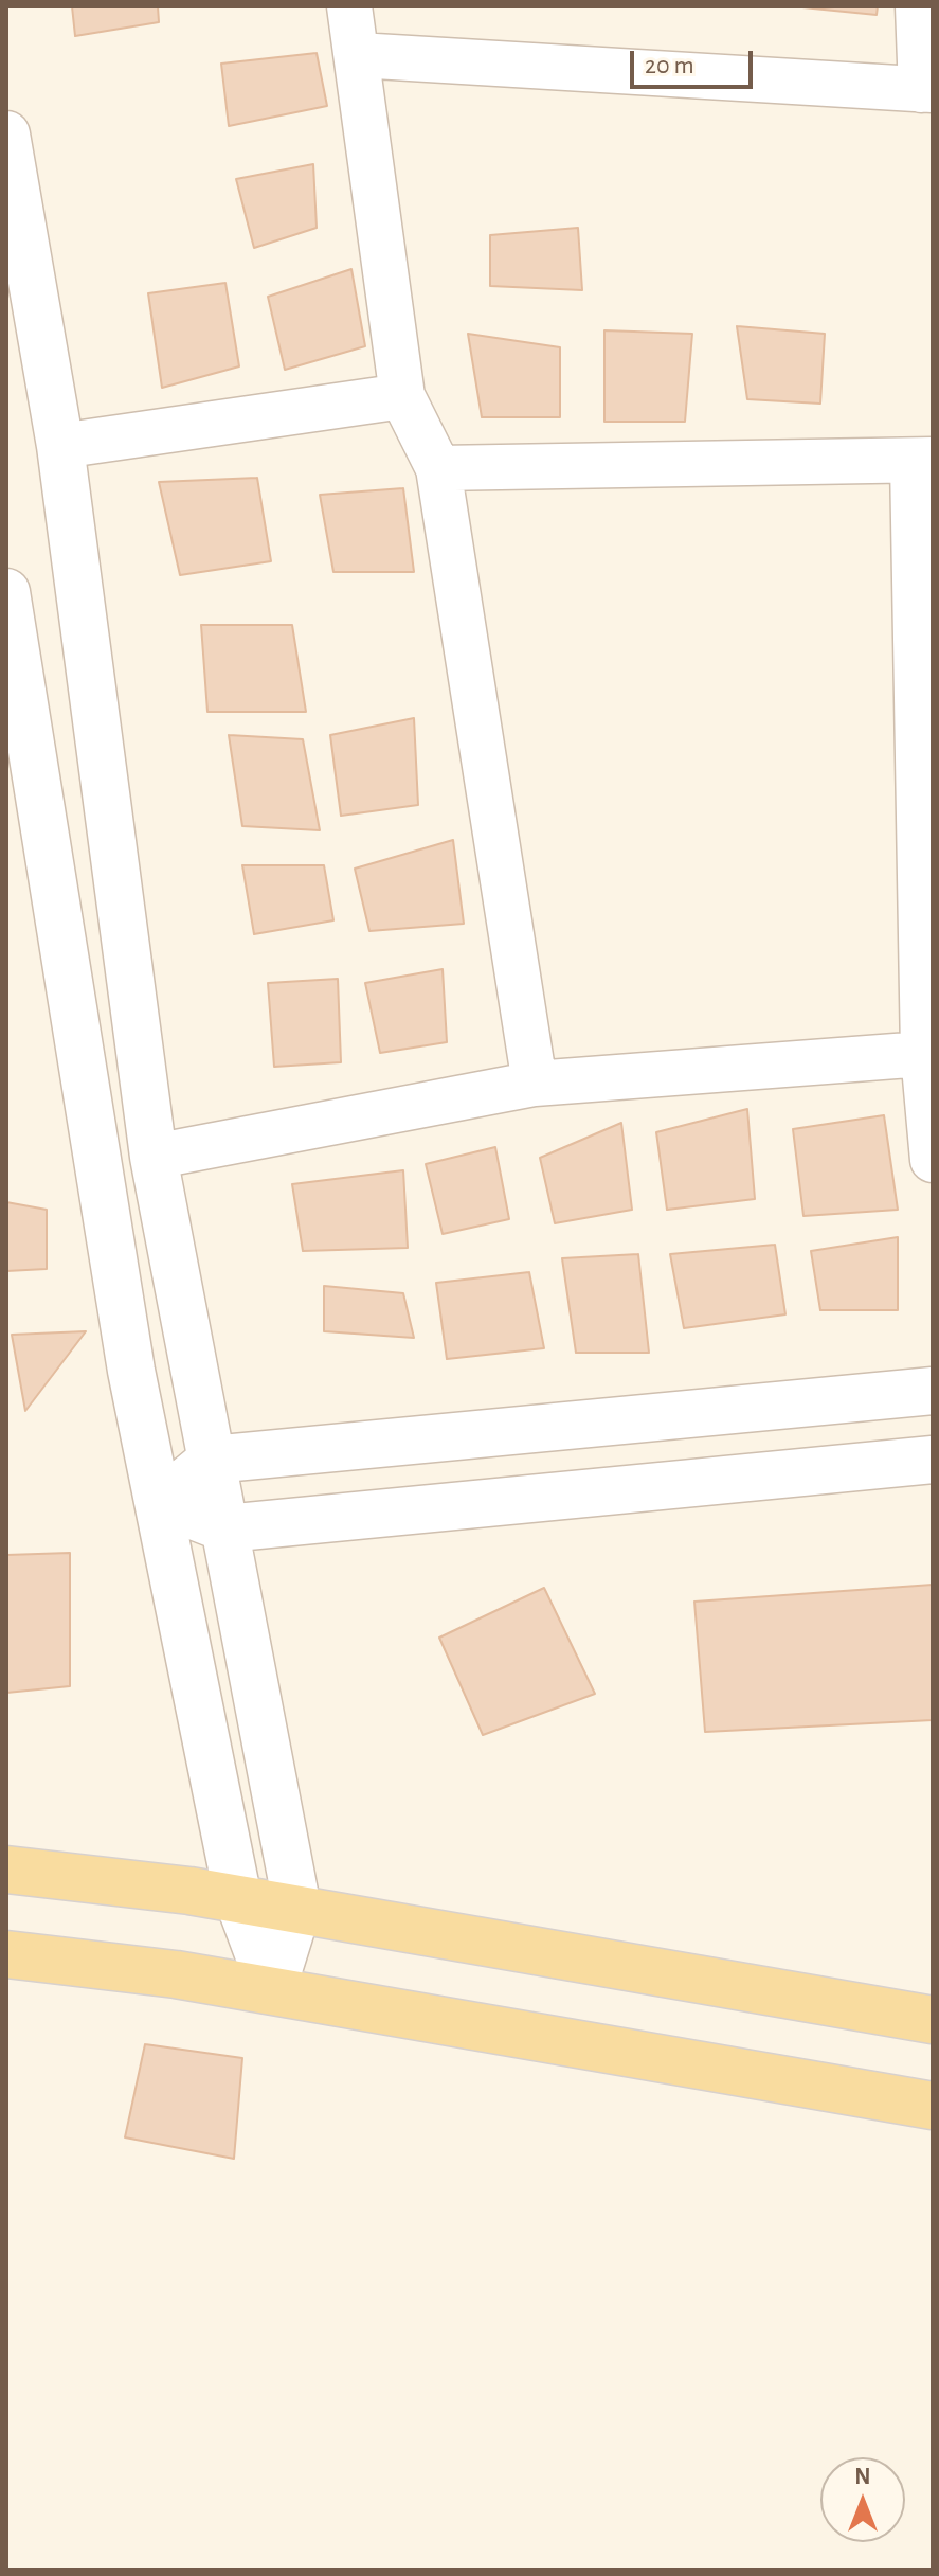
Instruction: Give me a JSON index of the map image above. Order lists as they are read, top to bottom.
{
  "scale_bar": "20 m",
  "north": "top"
}
